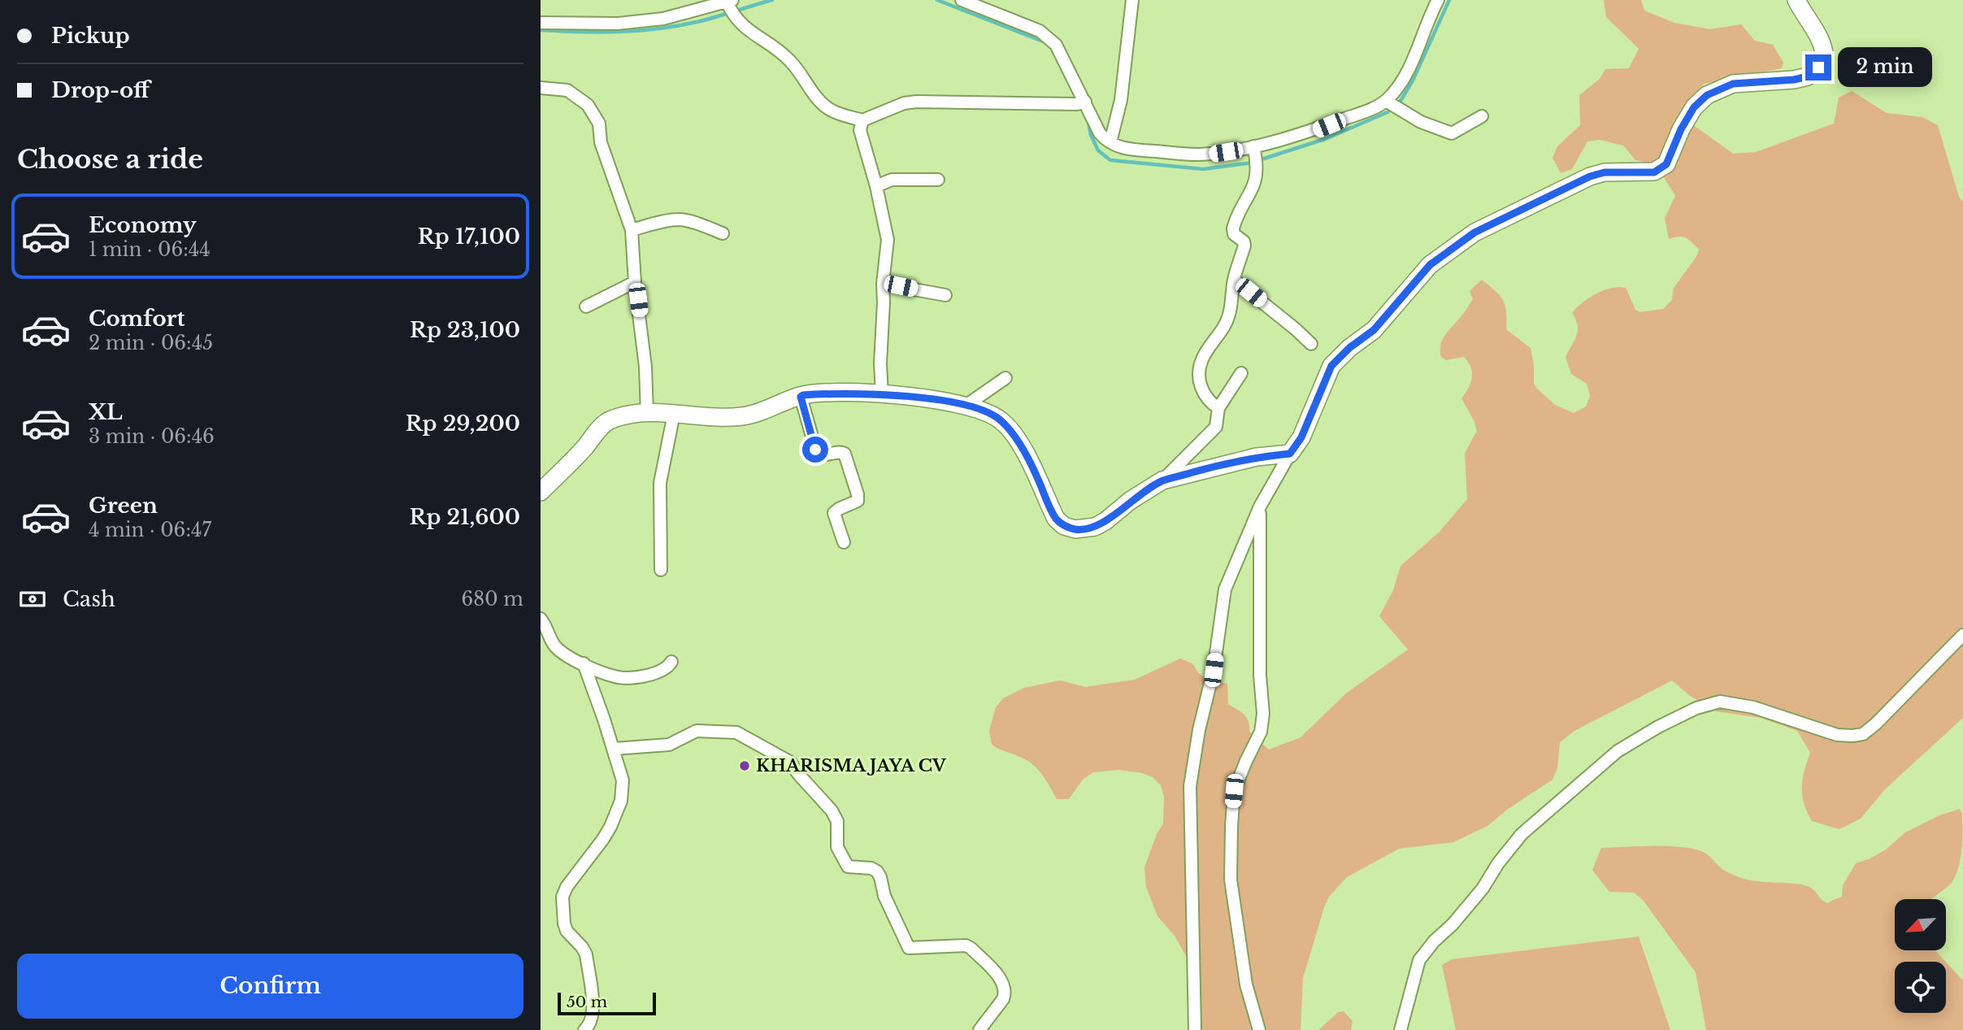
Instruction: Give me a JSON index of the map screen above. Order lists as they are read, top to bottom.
{
  "places": ["KHARISMA JAYA CV"],
  "scale_bar": "50 m",
  "north": "bottom left",
  "page": {
    "banner": ["Pickup", "Drop-off"],
    "bubble": "2 min",
    "heading": "Choose a ride",
    "list": [
      {
        "name": "Economy",
        "note": "1 min · 06:44",
        "value": "Rp 17,100"
      },
      {
        "name": "Comfort",
        "note": "2 min · 06:45",
        "value": "Rp 23,100"
      },
      {
        "name": "XL",
        "note": "3 min · 06:46",
        "value": "Rp 29,200"
      },
      {
        "name": "Green",
        "note": "4 min · 06:47",
        "value": "Rp 21,600"
      }
    ],
    "pay": ["Cash", "680 m"],
    "buttons": "Confirm",
    "scale": "50 m"
  }
}
